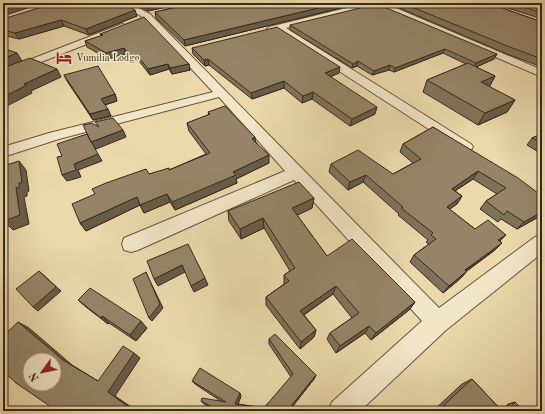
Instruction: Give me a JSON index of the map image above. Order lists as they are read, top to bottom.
{
  "places": {
    "hotel": ["Vumilia Lodge"]
  },
  "north": "bottom left"
}
